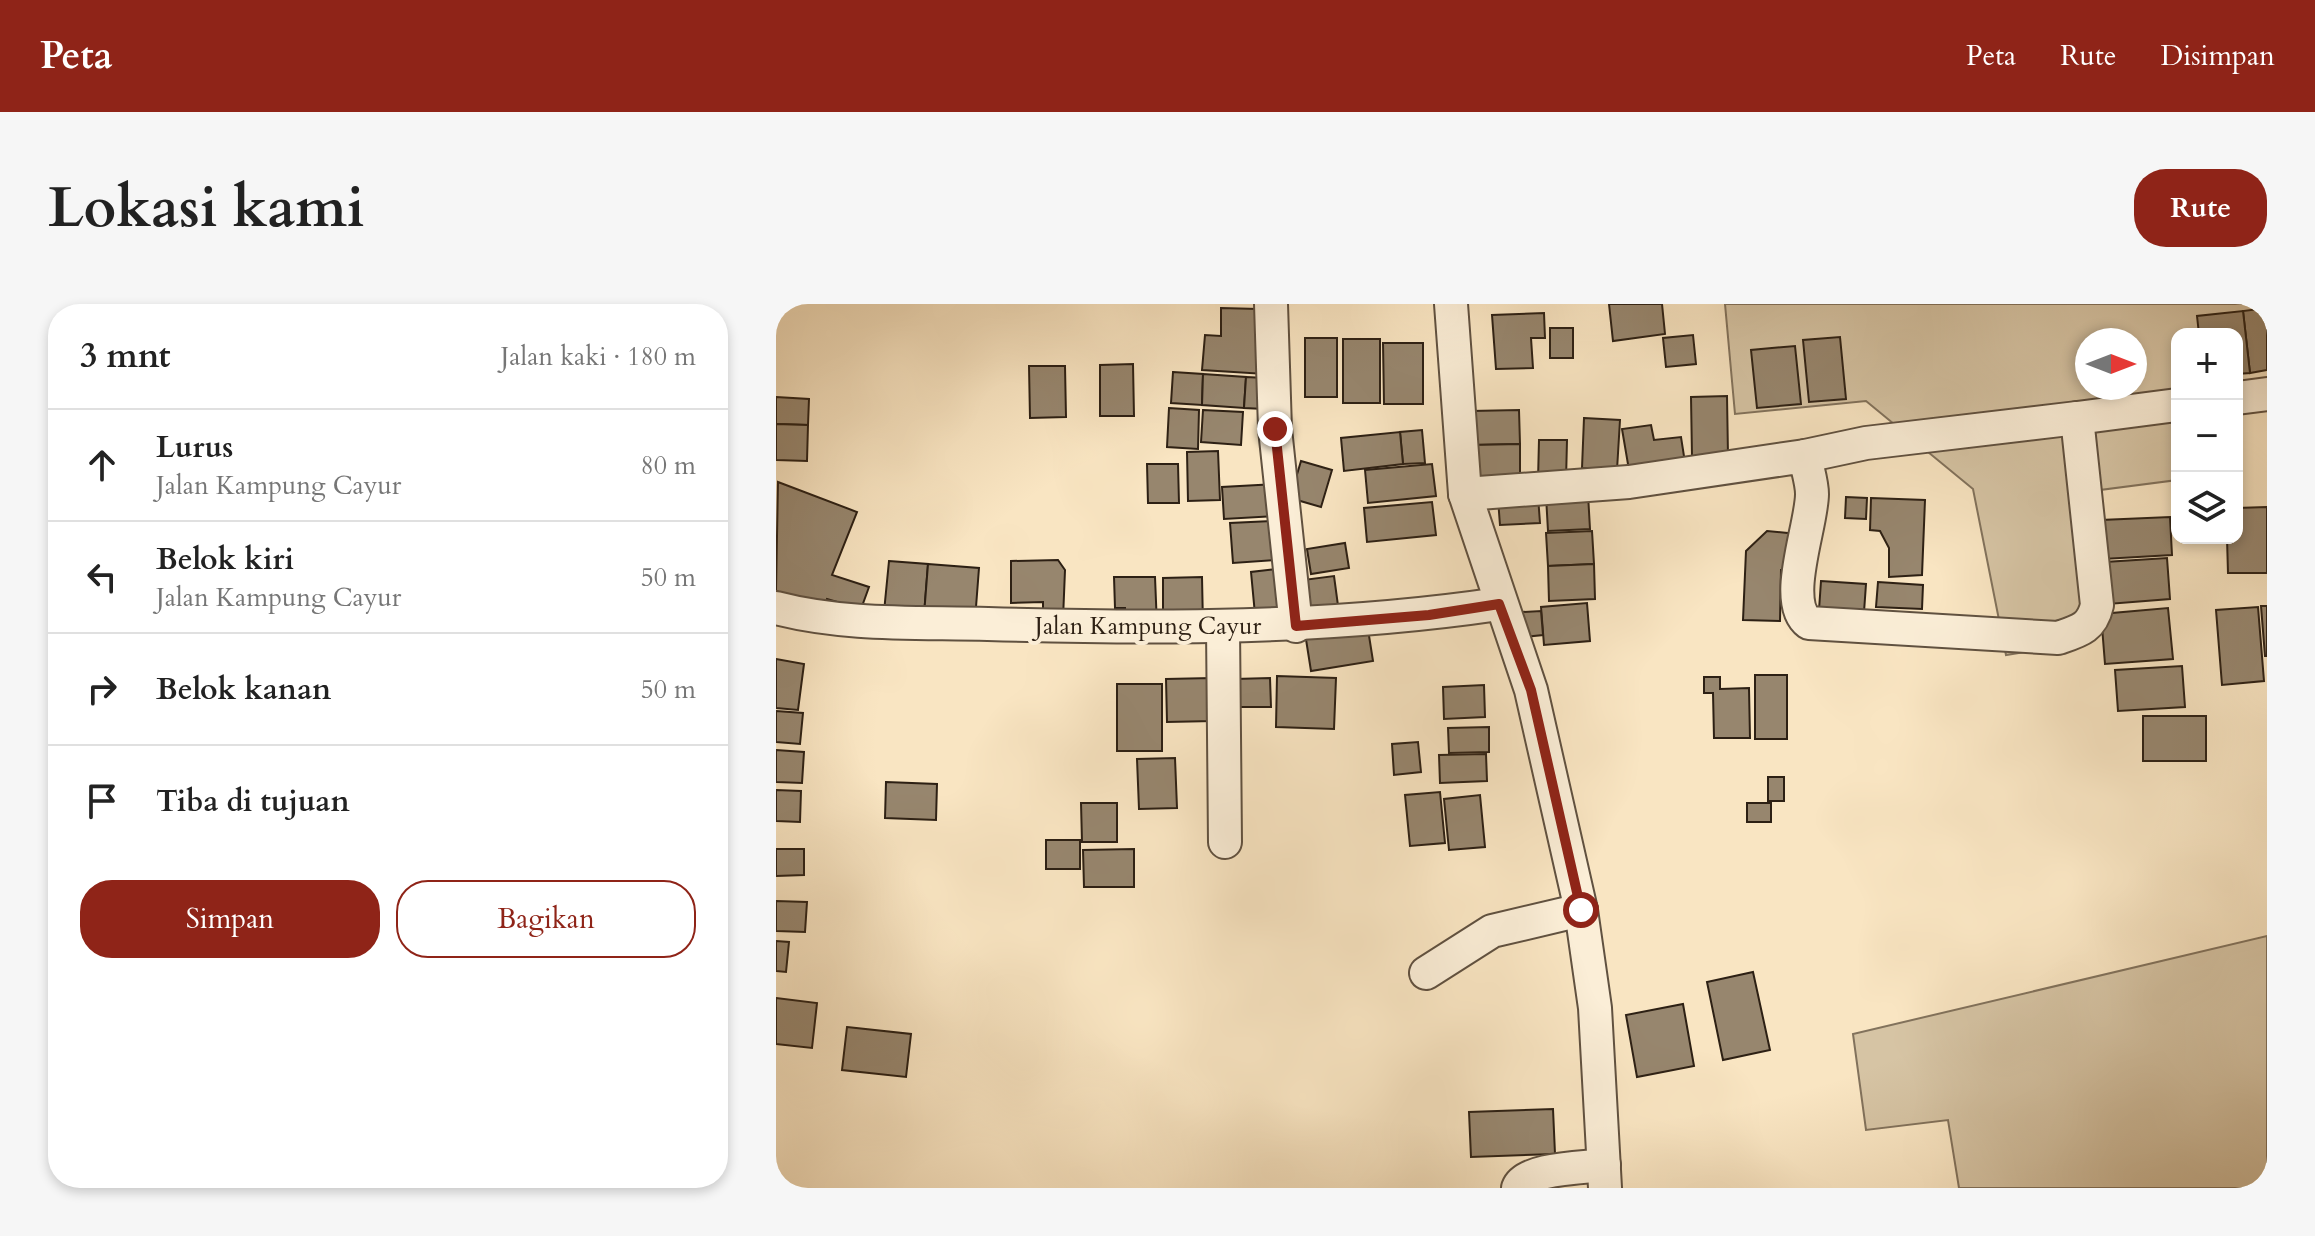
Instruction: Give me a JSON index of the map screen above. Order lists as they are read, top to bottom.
{
  "streets": {
    "street": ["Jalan Kampung Cayur"]
  },
  "north": "right",
  "page": {
    "header": "Peta",
    "nav": ["Peta", "Rute", "Disimpan"],
    "buttons": [
      "Rute",
      ["Simpan", "Bagikan"]
    ],
    "title": "Lokasi kami",
    "heading": ["3 mnt", "Jalan kaki · 180 m"],
    "map_buttons": ["+", "−"],
    "list": [
      ["Lurus", "Jalan Kampung Cayur", "80 m"],
      ["Belok kiri", "Jalan Kampung Cayur", "50 m"],
      ["Belok kanan", "50 m"],
      "Tiba di tujuan"
    ]
  }
}
